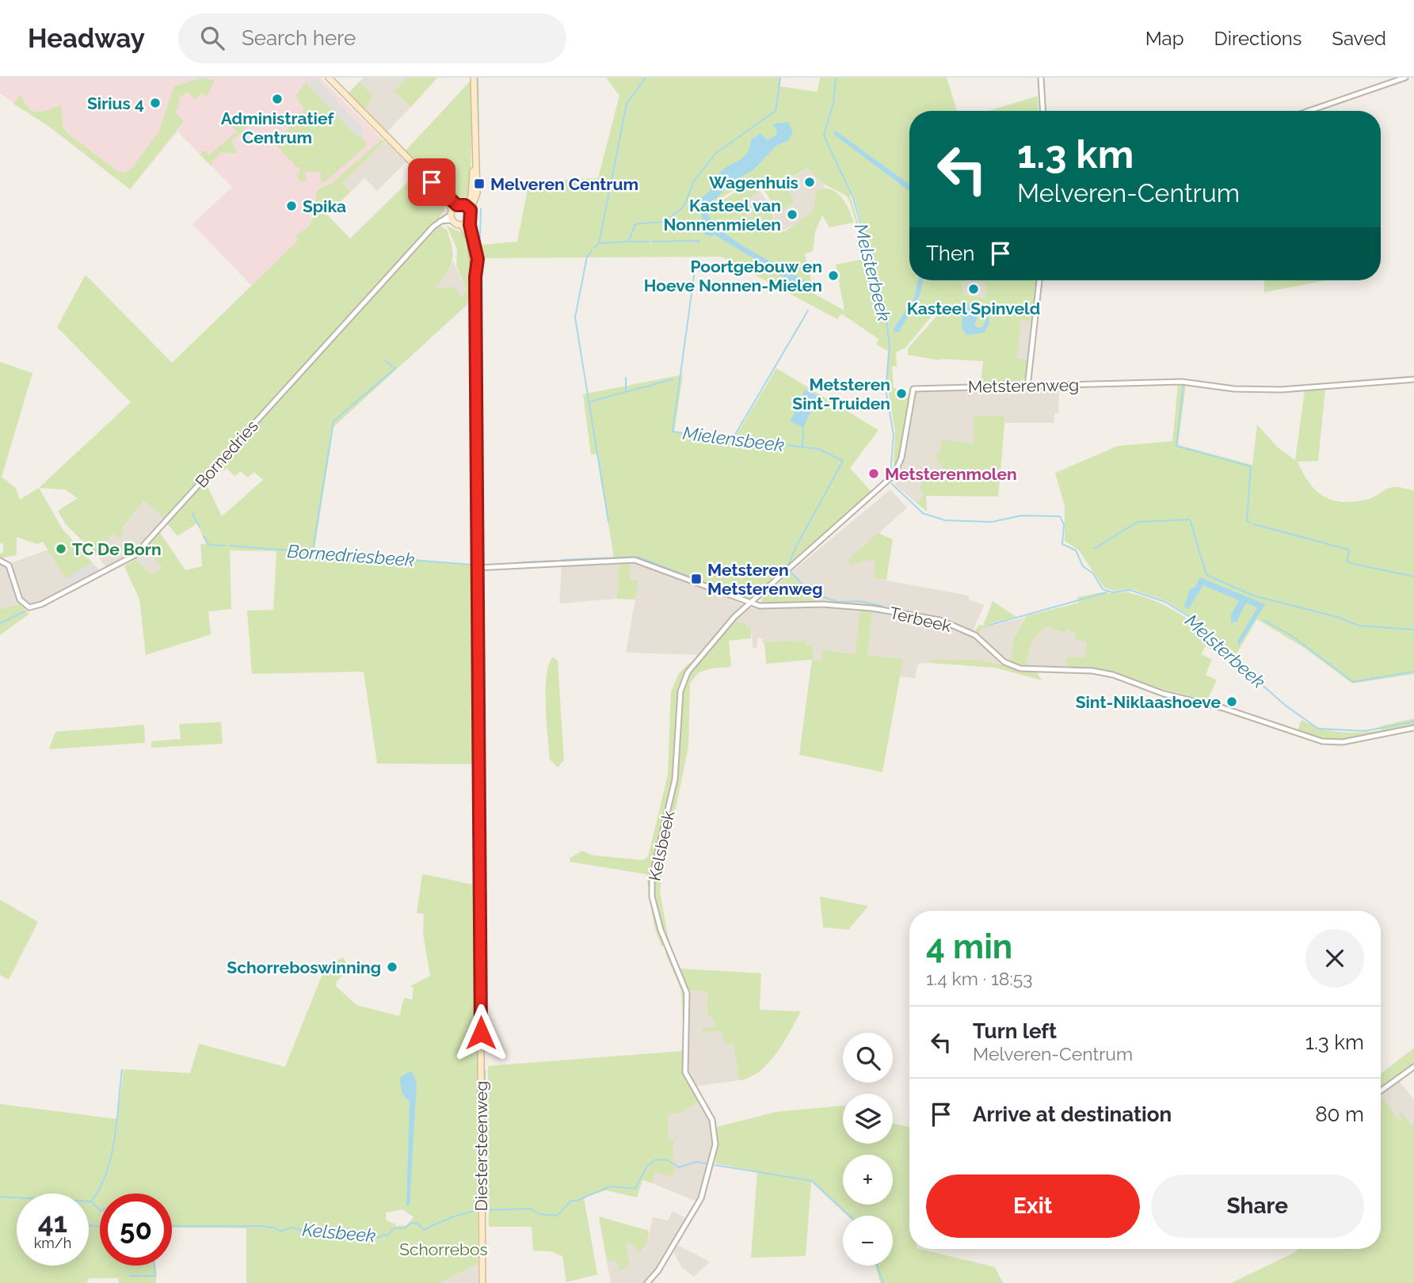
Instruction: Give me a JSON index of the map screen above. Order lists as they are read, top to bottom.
{
  "streets": {
    "main road": ["Diestersteenweg"],
    "street": [
      "Metsterenweg",
      "Bornedries",
      "Terbeek",
      "Kelsbeek"
    ]
  },
  "crossings": [
    ["Metsterenweg", "Terbeek"],
    ["Metsterenweg", "Kelsbeek"],
    ["Terbeek", "Kelsbeek"],
    ["Terbeek", "Diestersteenweg"]
  ],
  "water": [
    "Melsterbeek",
    "Mielensbeek",
    "Bornedriesbeek",
    "Kelsbeek"
  ],
  "parks": ["Schorrebos"],
  "places": {
    "other": [
      "Administratief Centrum",
      "Sirius 4",
      "Wagenhuis",
      "Spika",
      "Kasteel van Nonnenmielen",
      "Poortgebouw en Hoeve Nonnen-Mielen",
      "Kasteel Spinveld",
      "Metsteren Sint-Truiden",
      "Metsterenmolen",
      "TC De Born",
      "Sint-Niklaashoeve",
      "Schorreboswinning"
    ],
    "transit": ["Melveren Centrum", "Metsteren Metsterenweg"]
  },
  "page": {
    "header": "Headway",
    "search": "Search here",
    "nav": ["Map", "Directions", "Saved"],
    "turn": ["1.3 km", "Melveren-Centrum"],
    "then": "Then",
    "heading": ["4 min", "1.4 km · 18:53"],
    "list": [
      {
        "name": "Turn left",
        "note": "Melveren-Centrum",
        "value": "1.3 km"
      },
      {
        "name": "Arrive at destination",
        "value": "80 m"
      }
    ],
    "map_buttons": ["+", "−"],
    "buttons": ["Exit", "Share"],
    "speed": "41 km/h",
    "limit": "50"
  }
}
